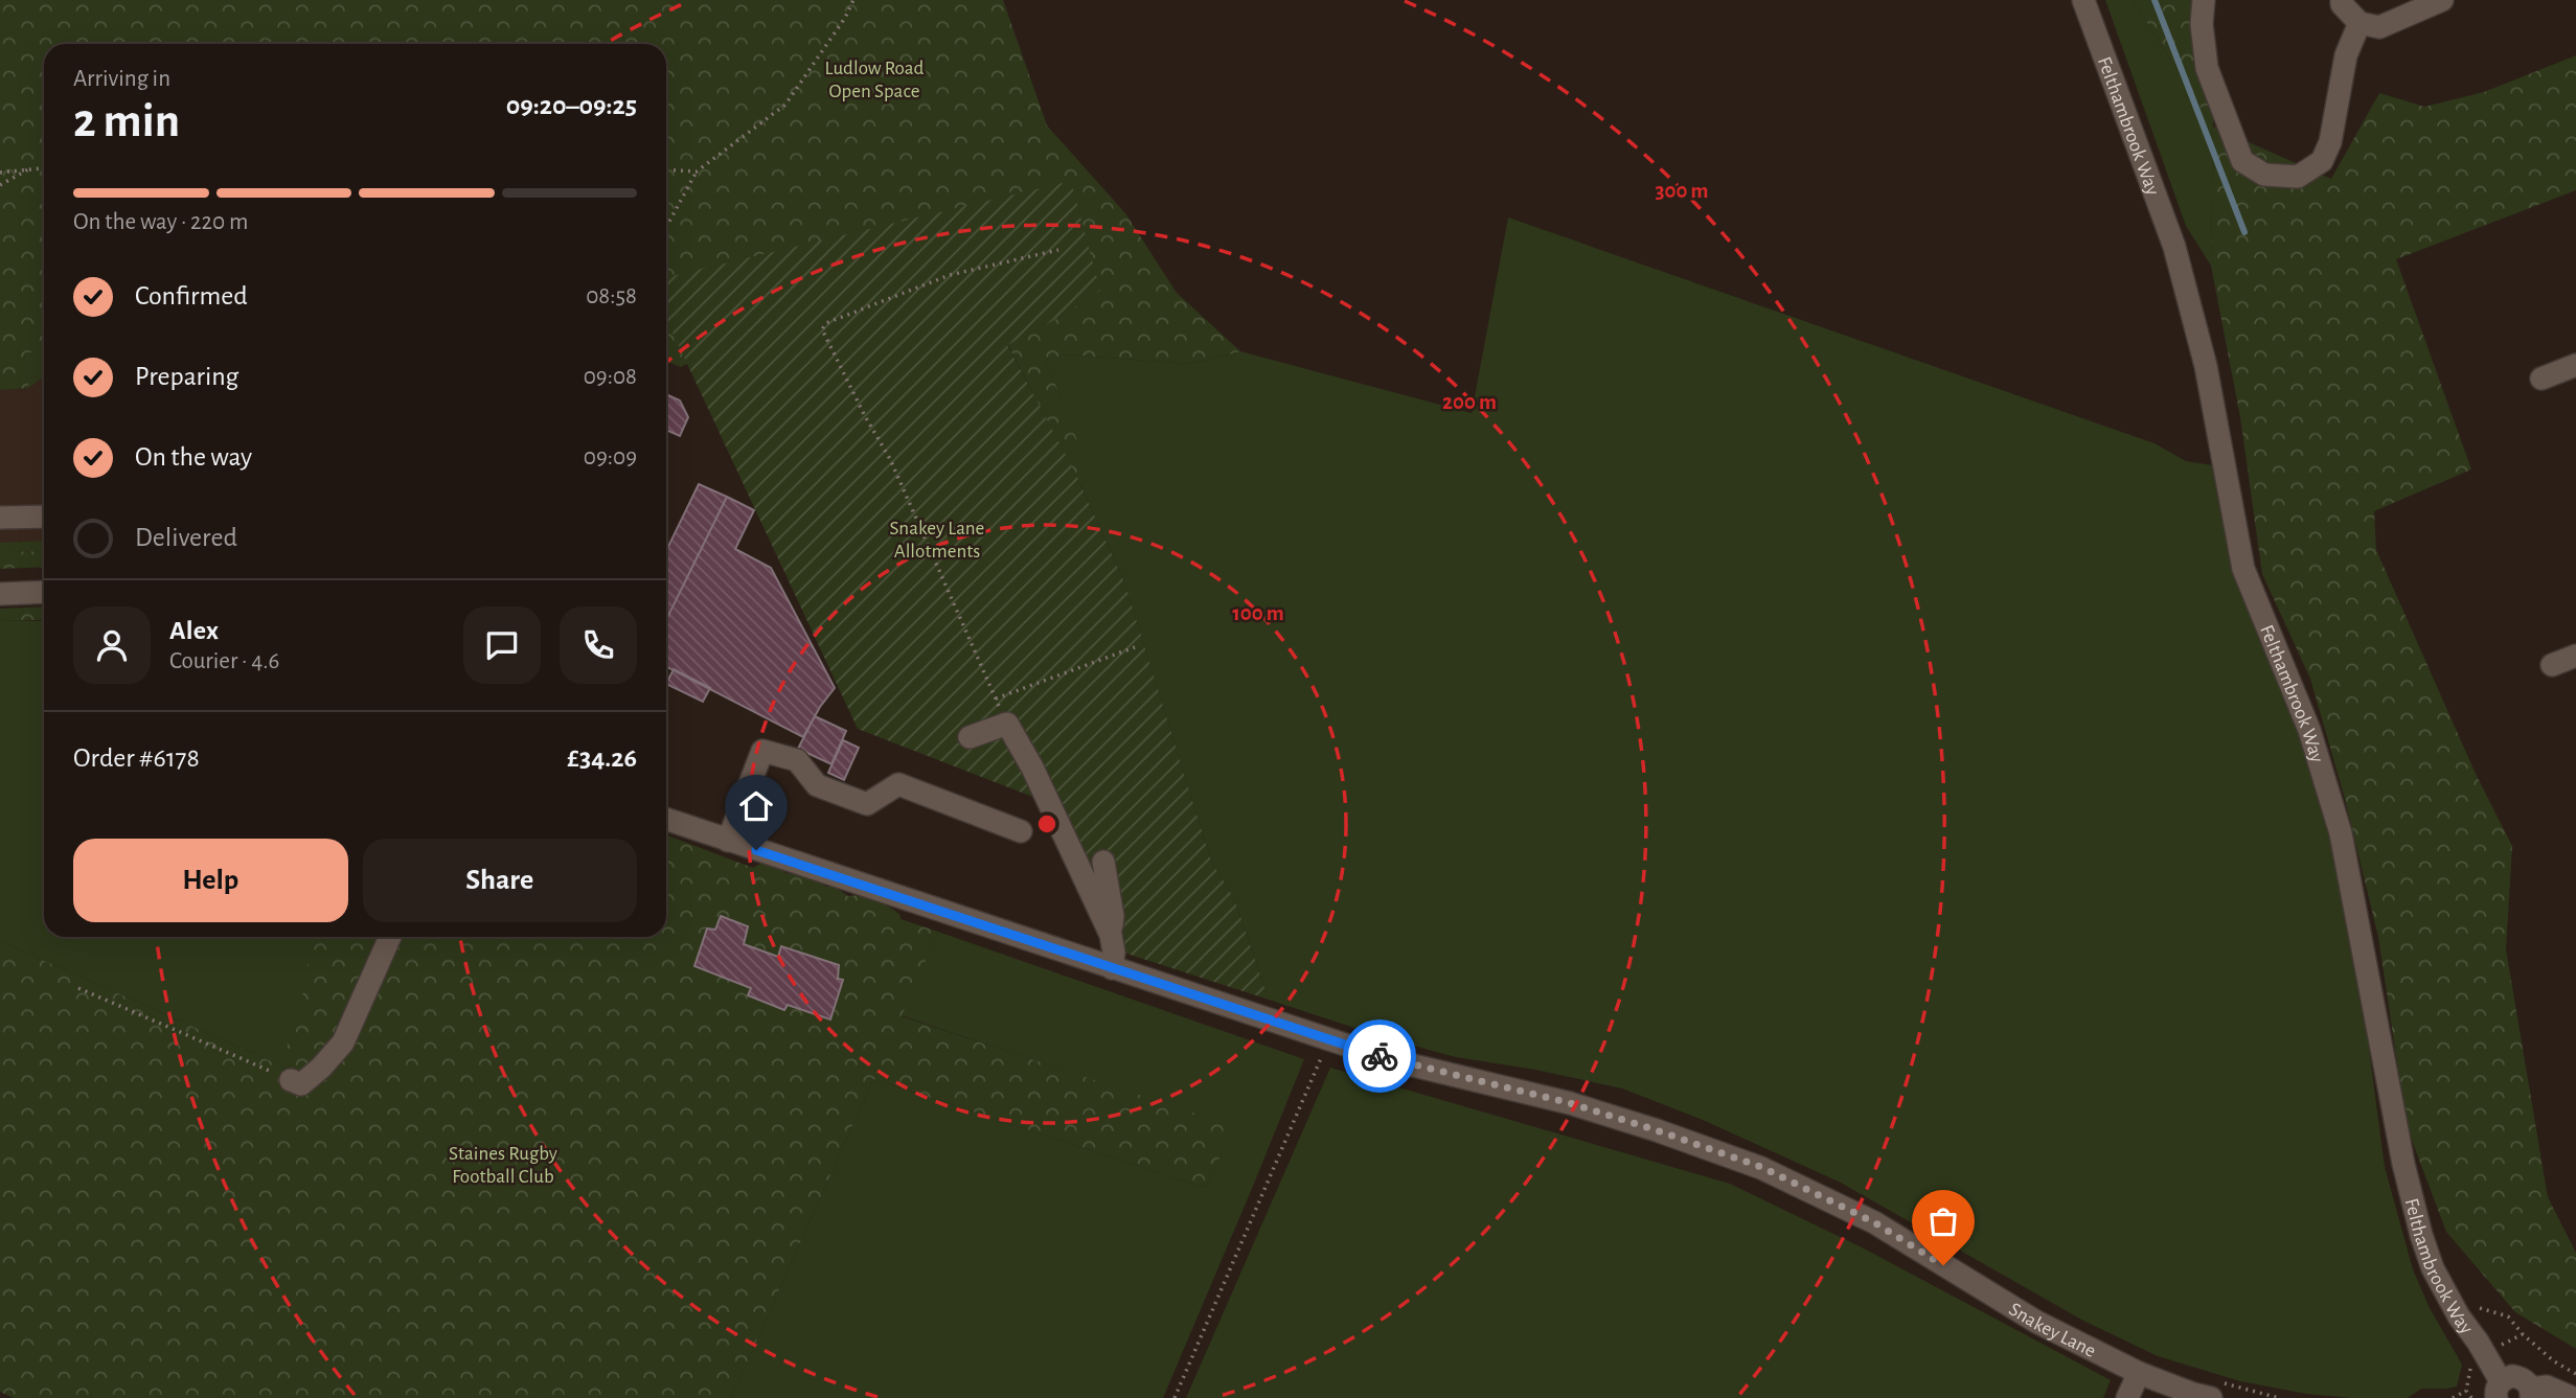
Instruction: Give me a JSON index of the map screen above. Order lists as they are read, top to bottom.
{
  "streets": {
    "street": ["Felthambrook Way", "Snakey Lane"]
  },
  "parks": ["Ludlow Road Open Space", "Snakey Lane Allotments", "Staines Rugby Football Club"],
  "page": {
    "heading": ["2 min", "Arriving in", "09:20–09:25"],
    "panel": [
      "Alex",
      "Courier · 4.6",
      "Order #6178",
      "£34.26"
    ],
    "bar": "On the way · 220 m",
    "list": [
      ["Confirmed", "08:58"],
      ["Preparing", "09:08"],
      ["On the way", "09:09"],
      "Delivered"
    ],
    "buttons": ["Help", "Share"]
  },
  "rings": ["300 m", "200 m", "100 m"]
}
